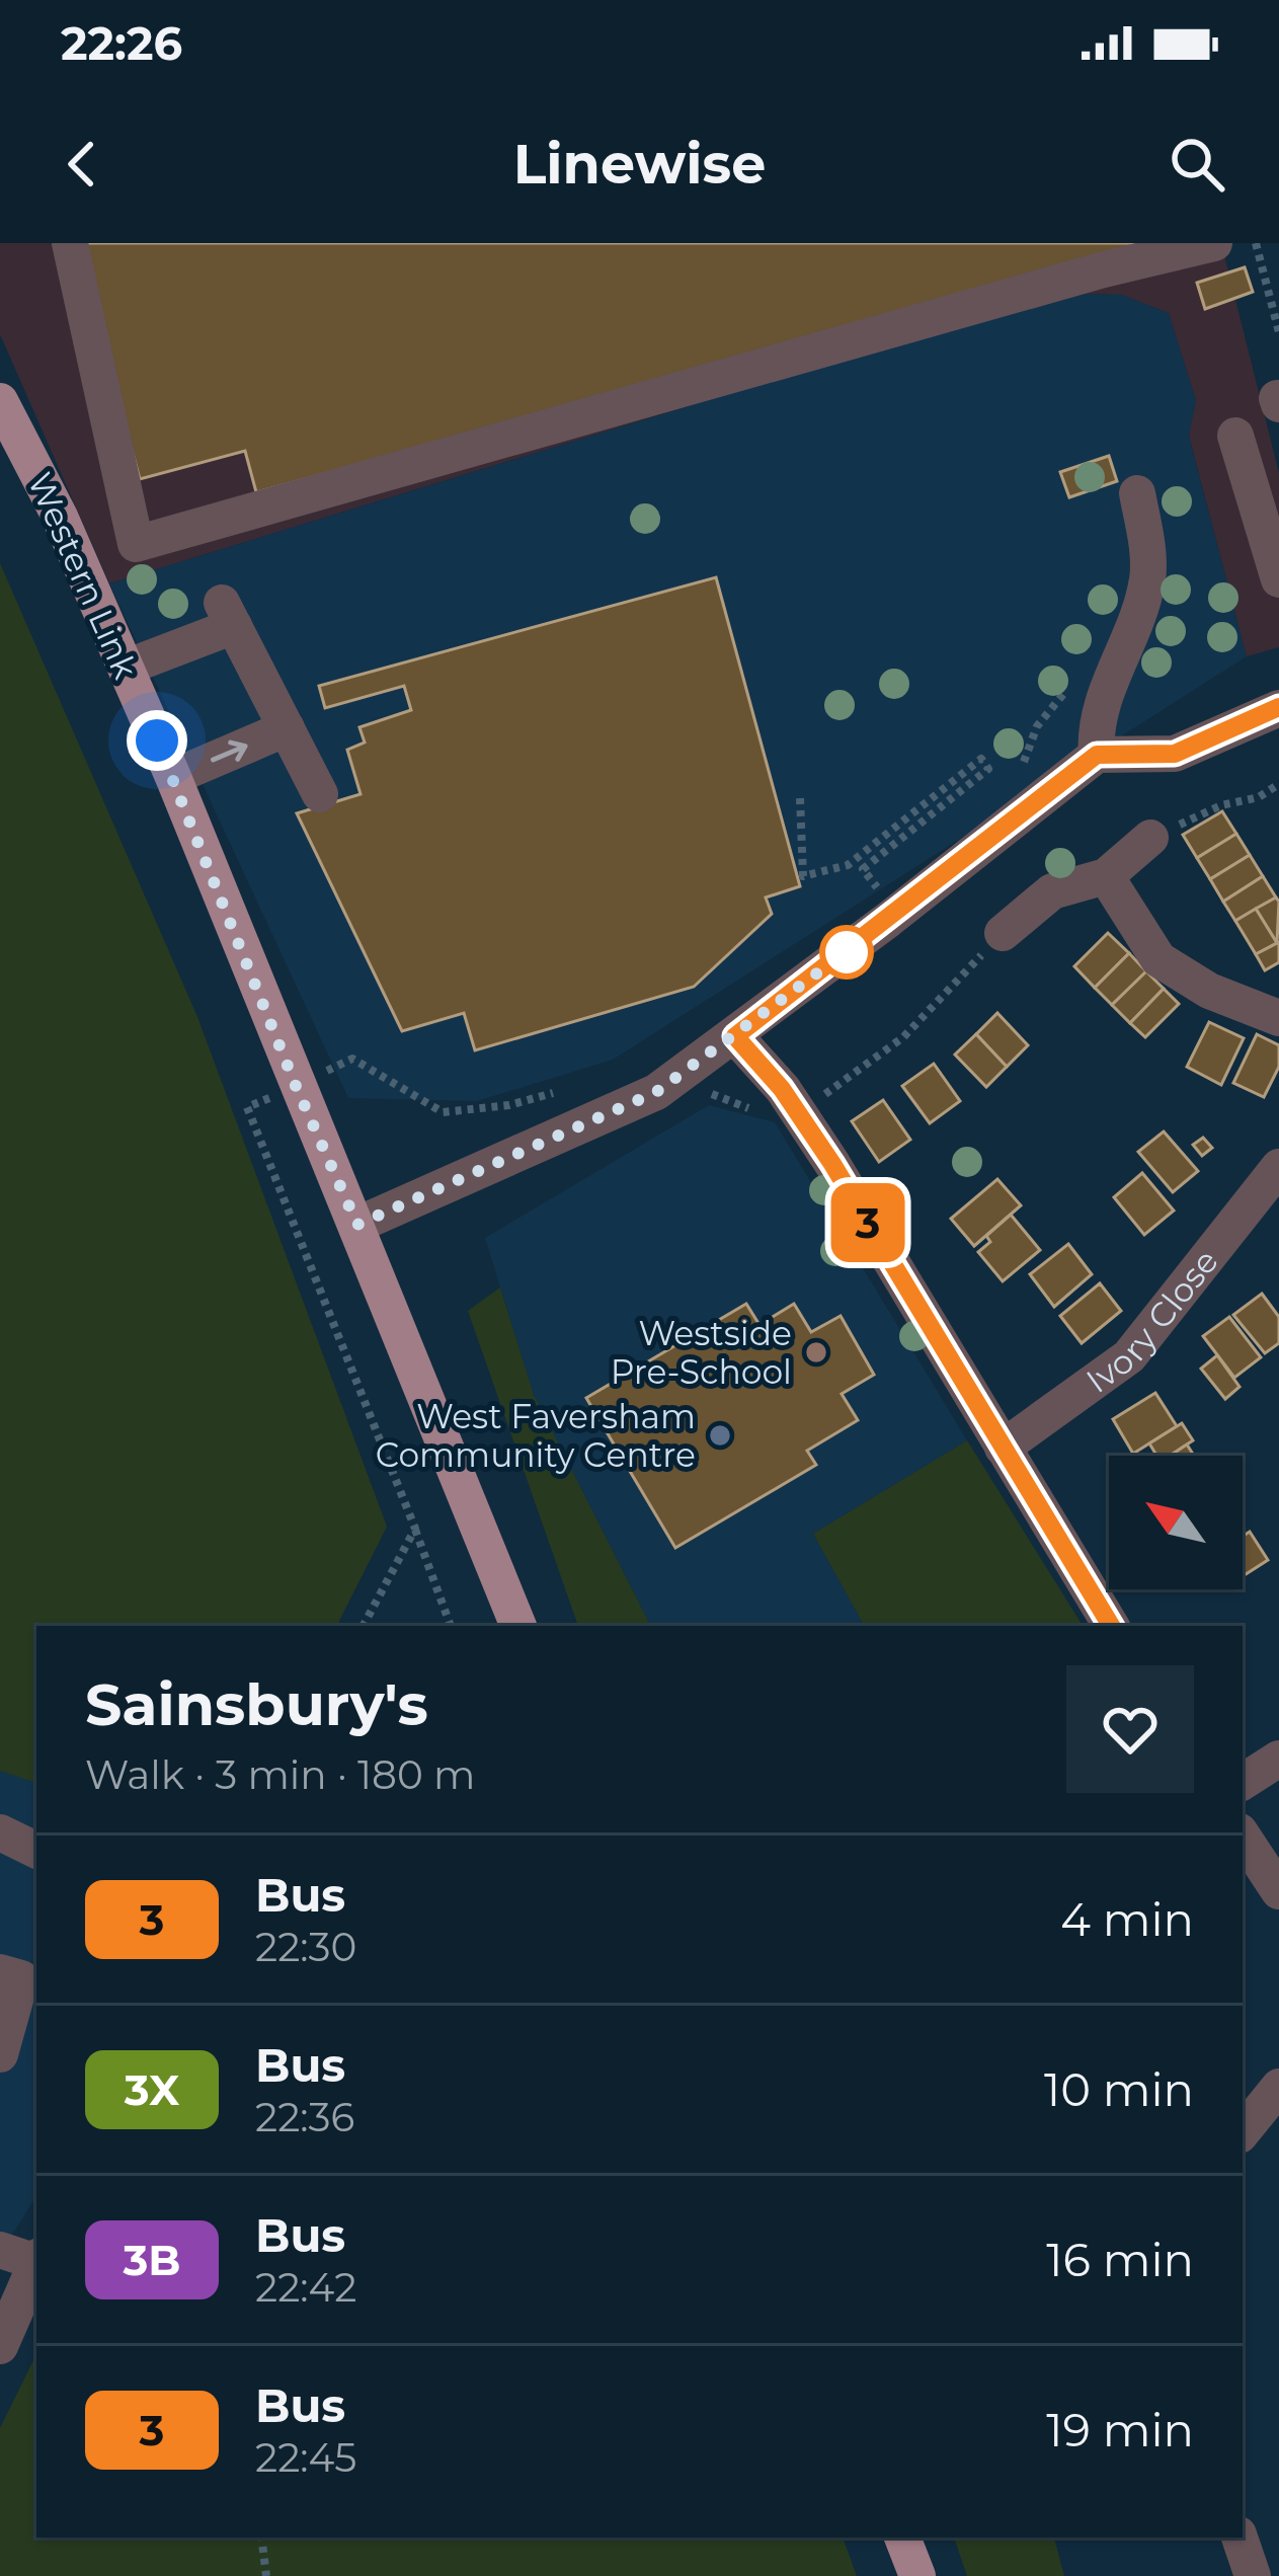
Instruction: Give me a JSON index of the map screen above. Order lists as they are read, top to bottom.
{
  "streets": {
    "main road": ["Western Link"],
    "street": ["Ivory Close"]
  },
  "places": ["Westside Pre-School", "West Faversham Community Centre"],
  "lines": ["bus line 3"],
  "north": "top left",
  "page": {
    "status": "22:26",
    "header": "Linewise",
    "on_map": "3",
    "heading": ["Sainsbury's", "Walk · 3 min · 180 m"],
    "list": [
      {
        "mark": "3",
        "name": "Bus",
        "note": "22:30",
        "value": "4 min"
      },
      {
        "mark": "3X",
        "name": "Bus",
        "note": "22:36",
        "value": "10 min"
      },
      {
        "mark": "3B",
        "name": "Bus",
        "note": "22:42",
        "value": "16 min"
      },
      {
        "mark": "3",
        "name": "Bus",
        "note": "22:45",
        "value": "19 min"
      }
    ]
  }
}
